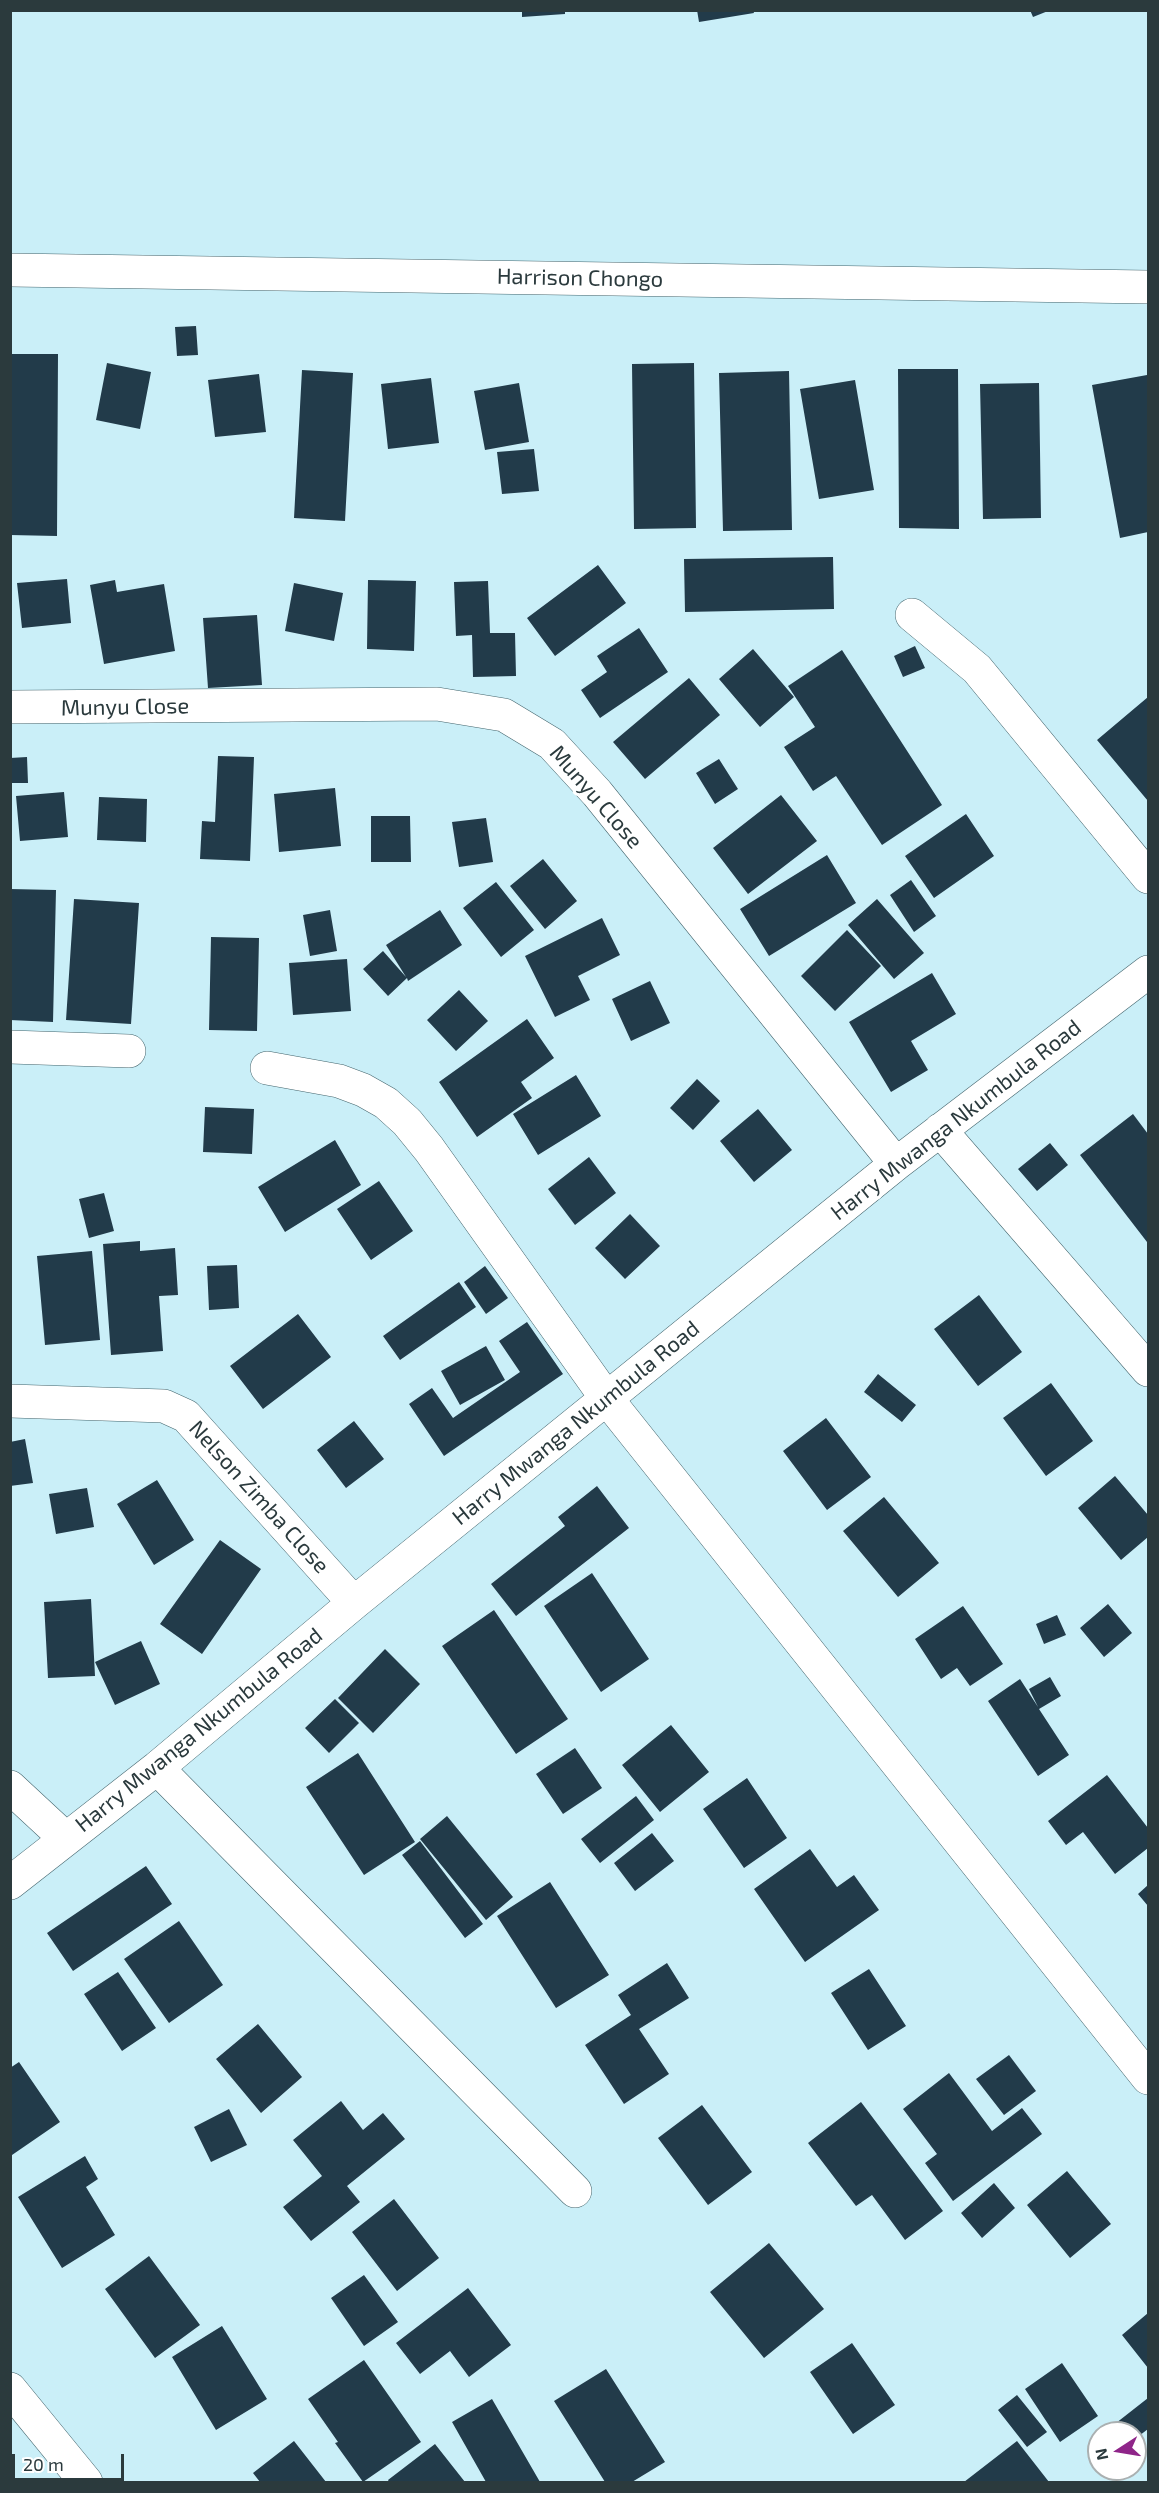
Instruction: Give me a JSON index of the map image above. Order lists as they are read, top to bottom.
{
  "streets": {
    "street": [
      "Harrison Chongo",
      "Munyu Close",
      "Harry Mwanga Nkumbula Road",
      "Nelson Zimba Close"
    ]
  },
  "crossings": [
    ["Munyu Close", "Harry Mwanga Nkumbula Road"],
    ["Harry Mwanga Nkumbula Road", "Nelson Zimba Close"]
  ],
  "scale_bar": "20 m",
  "north": "left"
}
